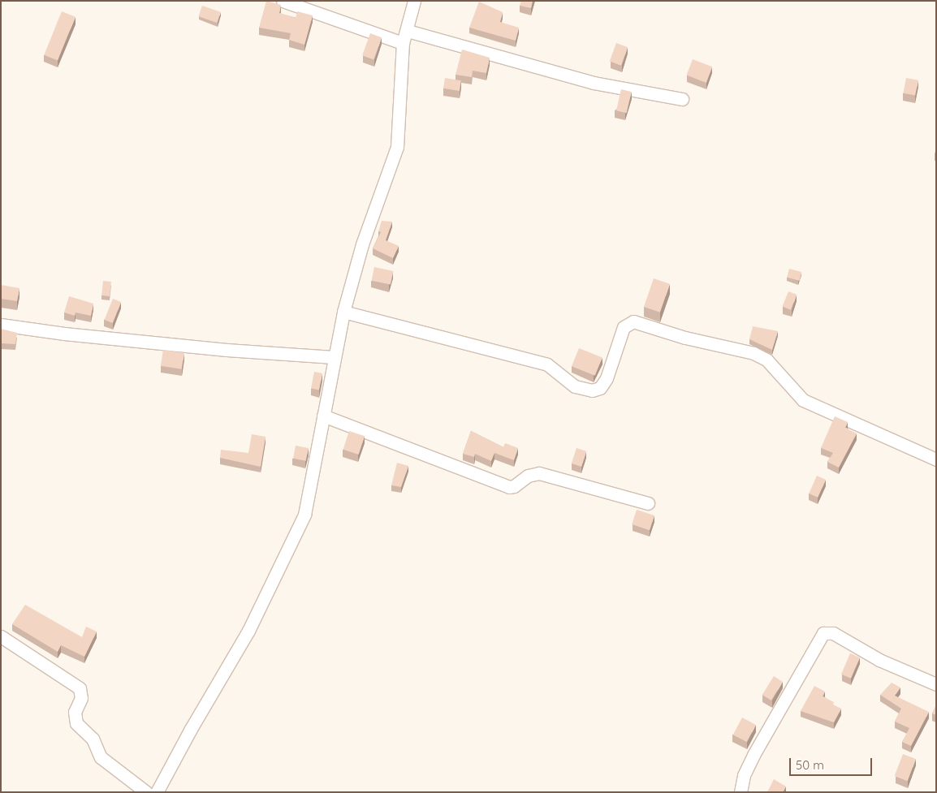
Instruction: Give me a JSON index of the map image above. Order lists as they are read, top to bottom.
{
  "scale_bar": "50 m"
}
